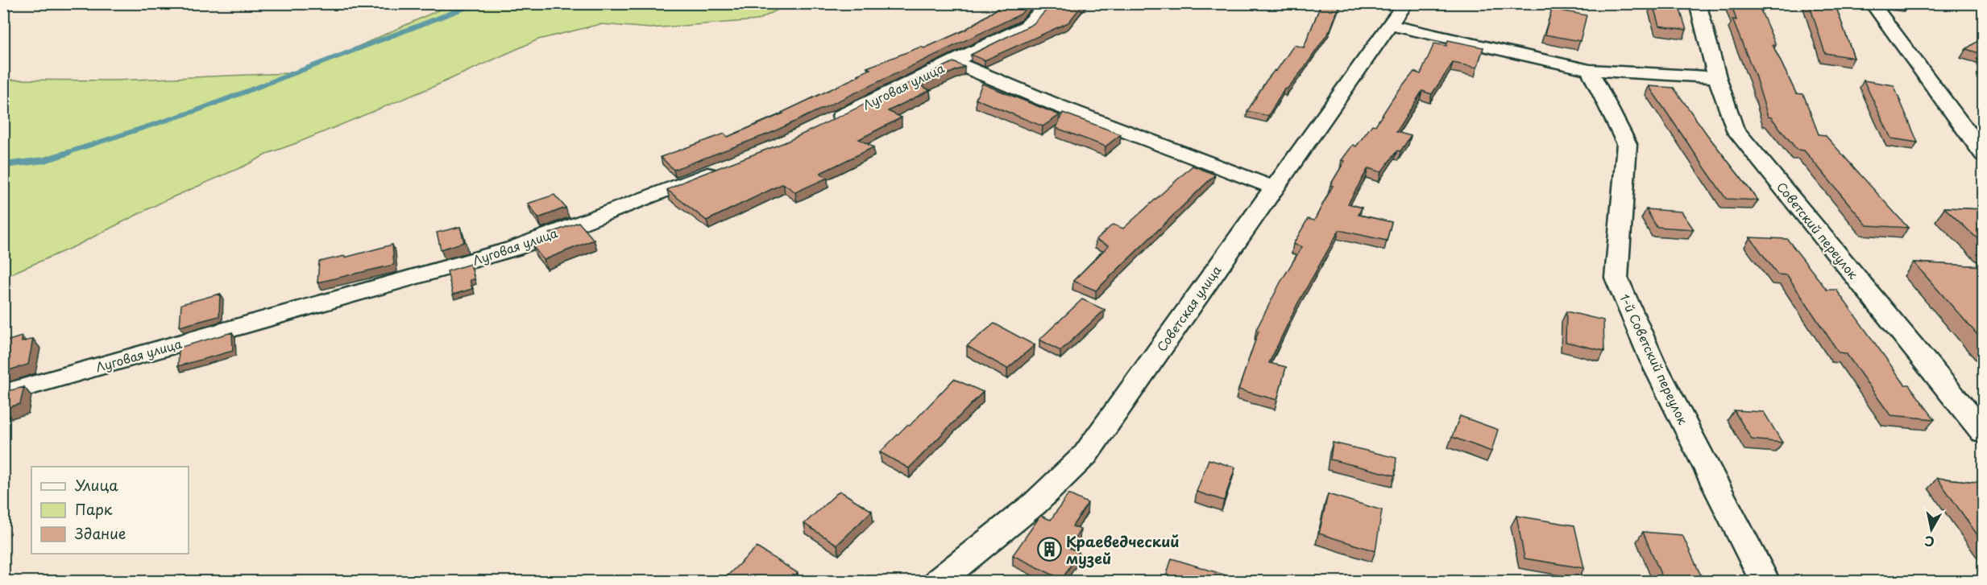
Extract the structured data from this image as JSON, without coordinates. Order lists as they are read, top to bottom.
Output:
{
  "streets": {
    "street": [
      "Луговая улица",
      "Советский переулок",
      "Советская улица",
      "1-й Советский переулок"
    ]
  },
  "places": {
    "building": ["Краеведческий музей"]
  },
  "legend": ["Улица", "Парк", "Здание"],
  "north": "bottom"
}
